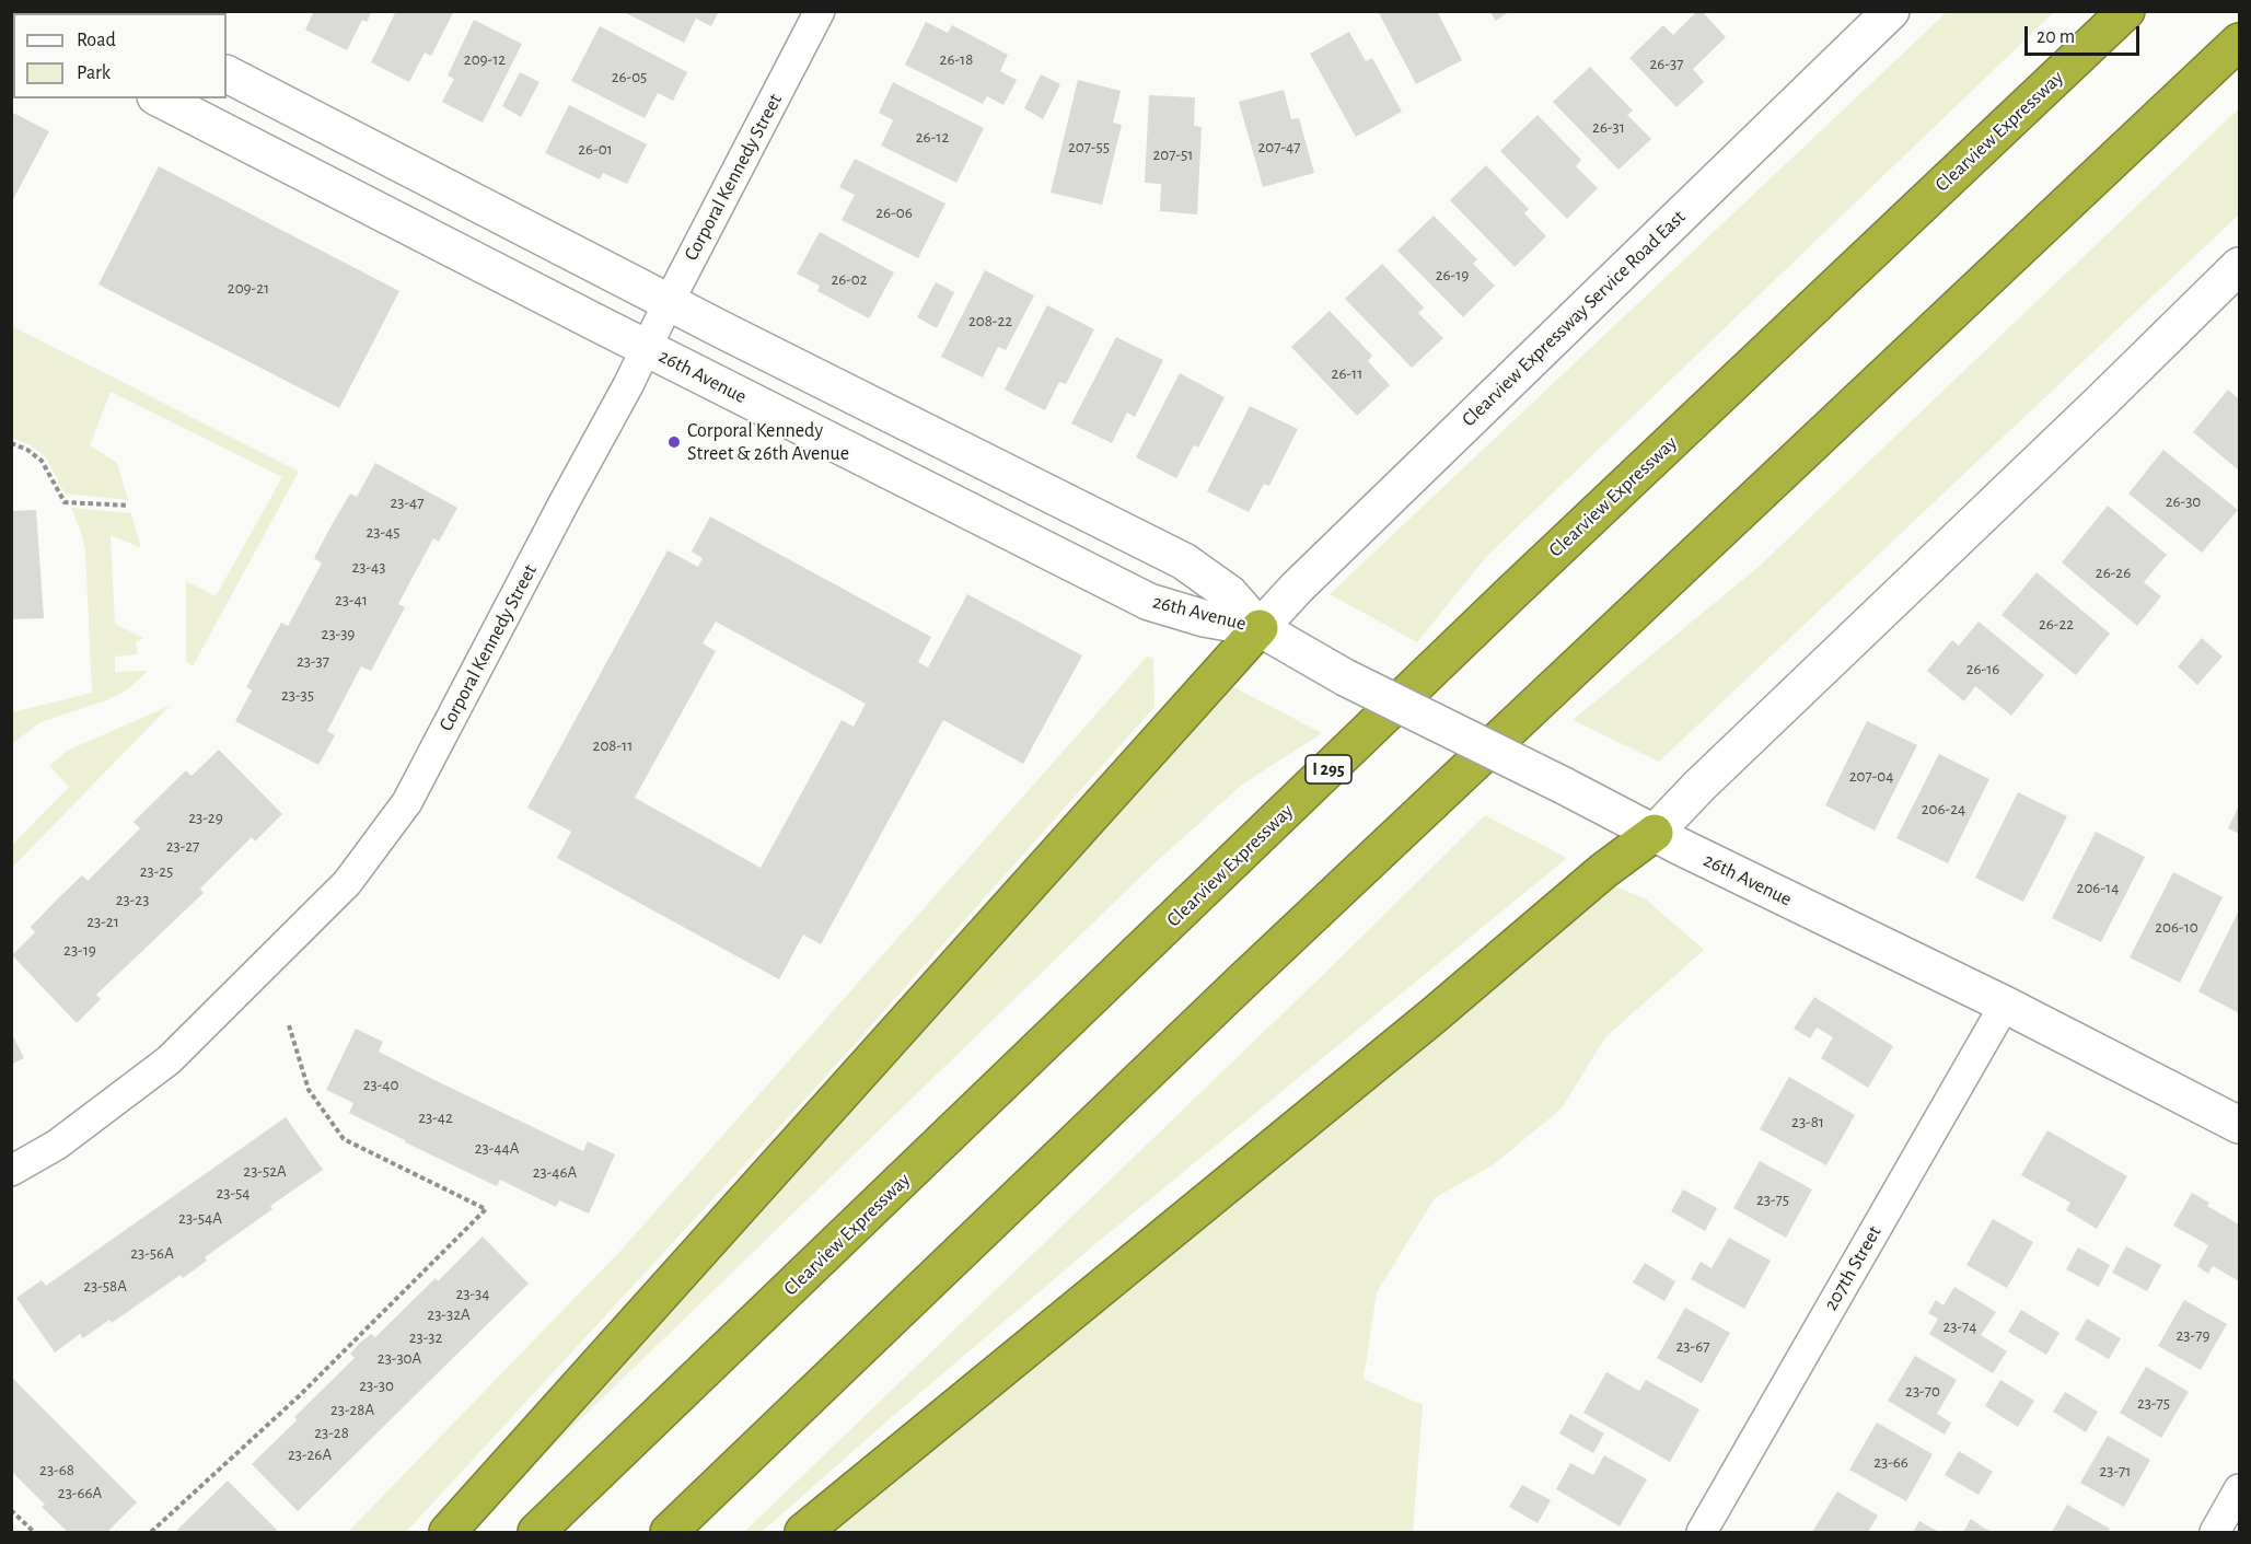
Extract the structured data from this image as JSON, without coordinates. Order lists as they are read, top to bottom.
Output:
{
  "streets": {
    "highway": ["Clearview Expressway", "I 295"],
    "street": [
      "Corporal Kennedy Street",
      "Clearview Expressway Service Road East",
      "26th Avenue",
      "207th Street"
    ]
  },
  "crossings": [
    ["Corporal Kennedy Street", "26th Avenue"],
    ["Clearview Expressway Service Road East", "26th Avenue"],
    ["26th Avenue", "207th Street"]
  ],
  "places": ["Corporal Kennedy Street & 26th Avenue"],
  "house_numbers": [
    "209-12",
    "26-18",
    "26-37",
    "26-05",
    "26-31",
    "26-12",
    "207-55",
    "207-47",
    "26-01",
    "207-51",
    "26-06",
    "26-19",
    "26-02",
    "209-21",
    "208-22",
    "26-11",
    "26-30",
    "23-47",
    "23-45",
    "23-43",
    "26-26",
    "23-41",
    "26-22",
    "23-39",
    "23-37",
    "26-16",
    "23-35",
    "208-11",
    "207-04",
    "206-24",
    "23-29",
    "23-27",
    "23-25",
    "206-14",
    "23-23",
    "23-21",
    "206-10",
    "23-19",
    "23-40",
    "23-42",
    "23-81",
    "23-44A",
    "23-52A",
    "23-46A",
    "23-54",
    "23-75",
    "23-54A",
    "23-56A",
    "23-58A",
    "23-34",
    "23-32A",
    "23-74",
    "23-79",
    "23-32",
    "23-67",
    "23-30A",
    "23-30",
    "23-70",
    "23-75",
    "23-28A",
    "23-28",
    "23-26A",
    "23-66",
    "23-68",
    "23-71",
    "23-66A"
  ],
  "legend": ["Road", "Park"],
  "scale_bar": "20 m"
}
